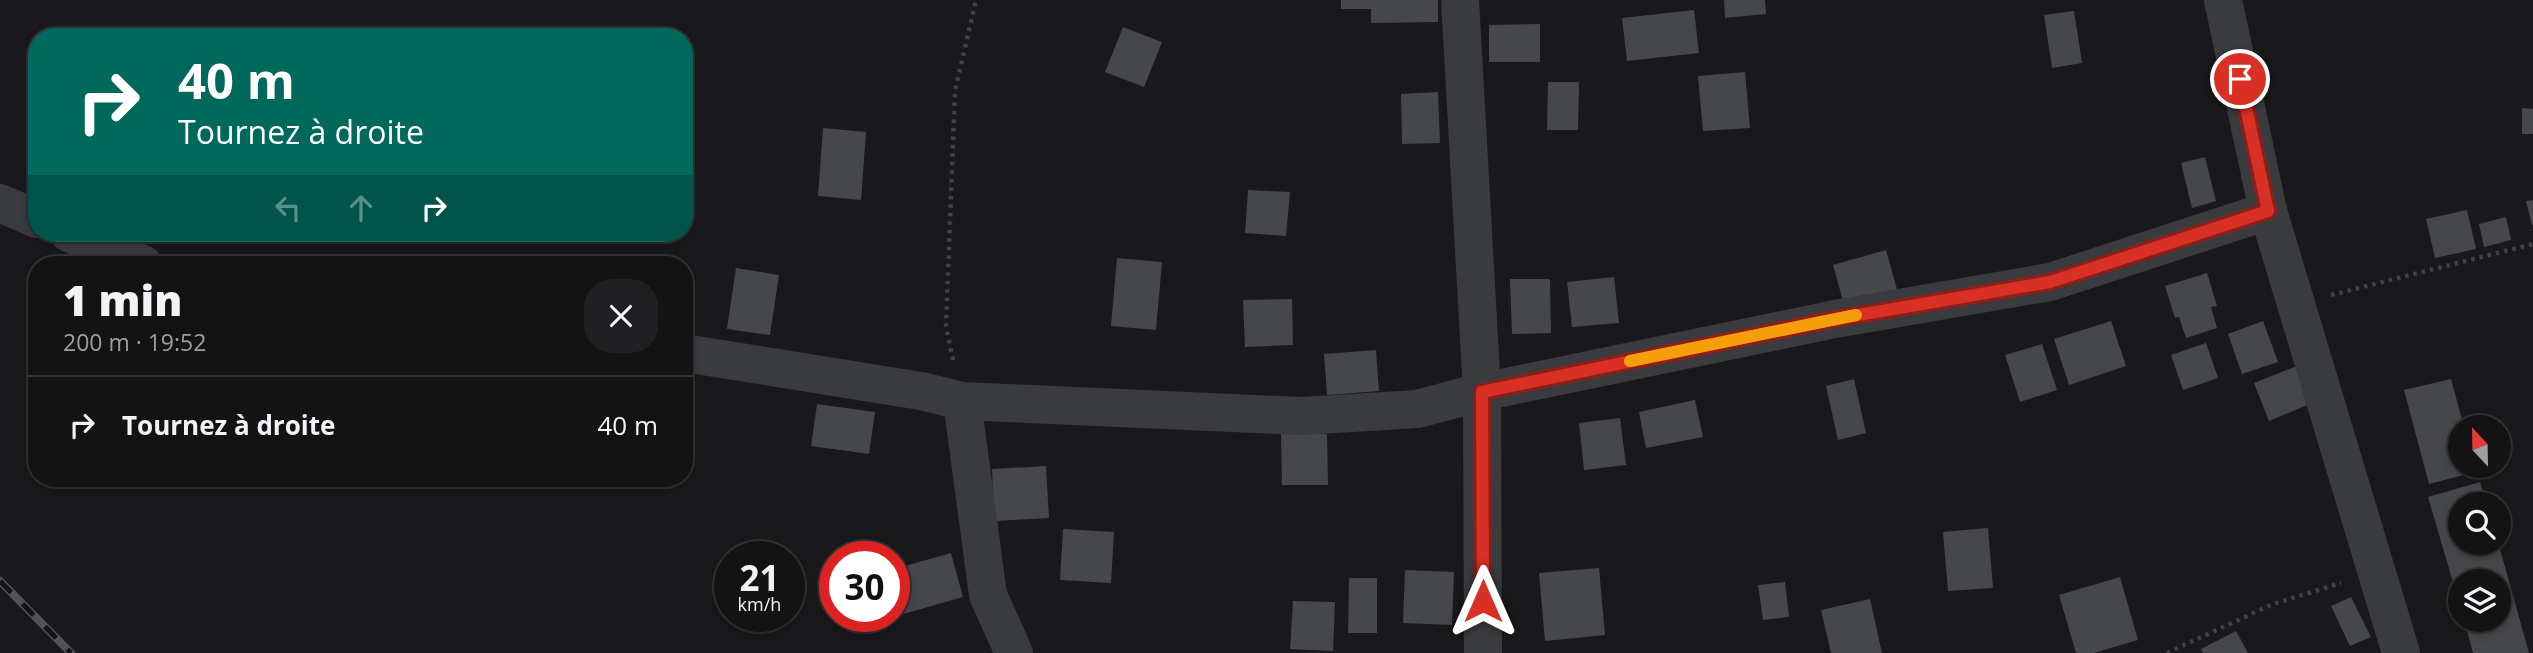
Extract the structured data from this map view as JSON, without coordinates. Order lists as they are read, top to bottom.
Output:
{
  "north": "top",
  "page": {
    "turn": ["40 m", "Tournez à droite"],
    "heading": ["1 min", "200 m · 19:52"],
    "list": [
      {
        "name": "Tournez à droite",
        "value": "40 m"
      }
    ],
    "speed": "21 km/h",
    "limit": "30"
  }
}
